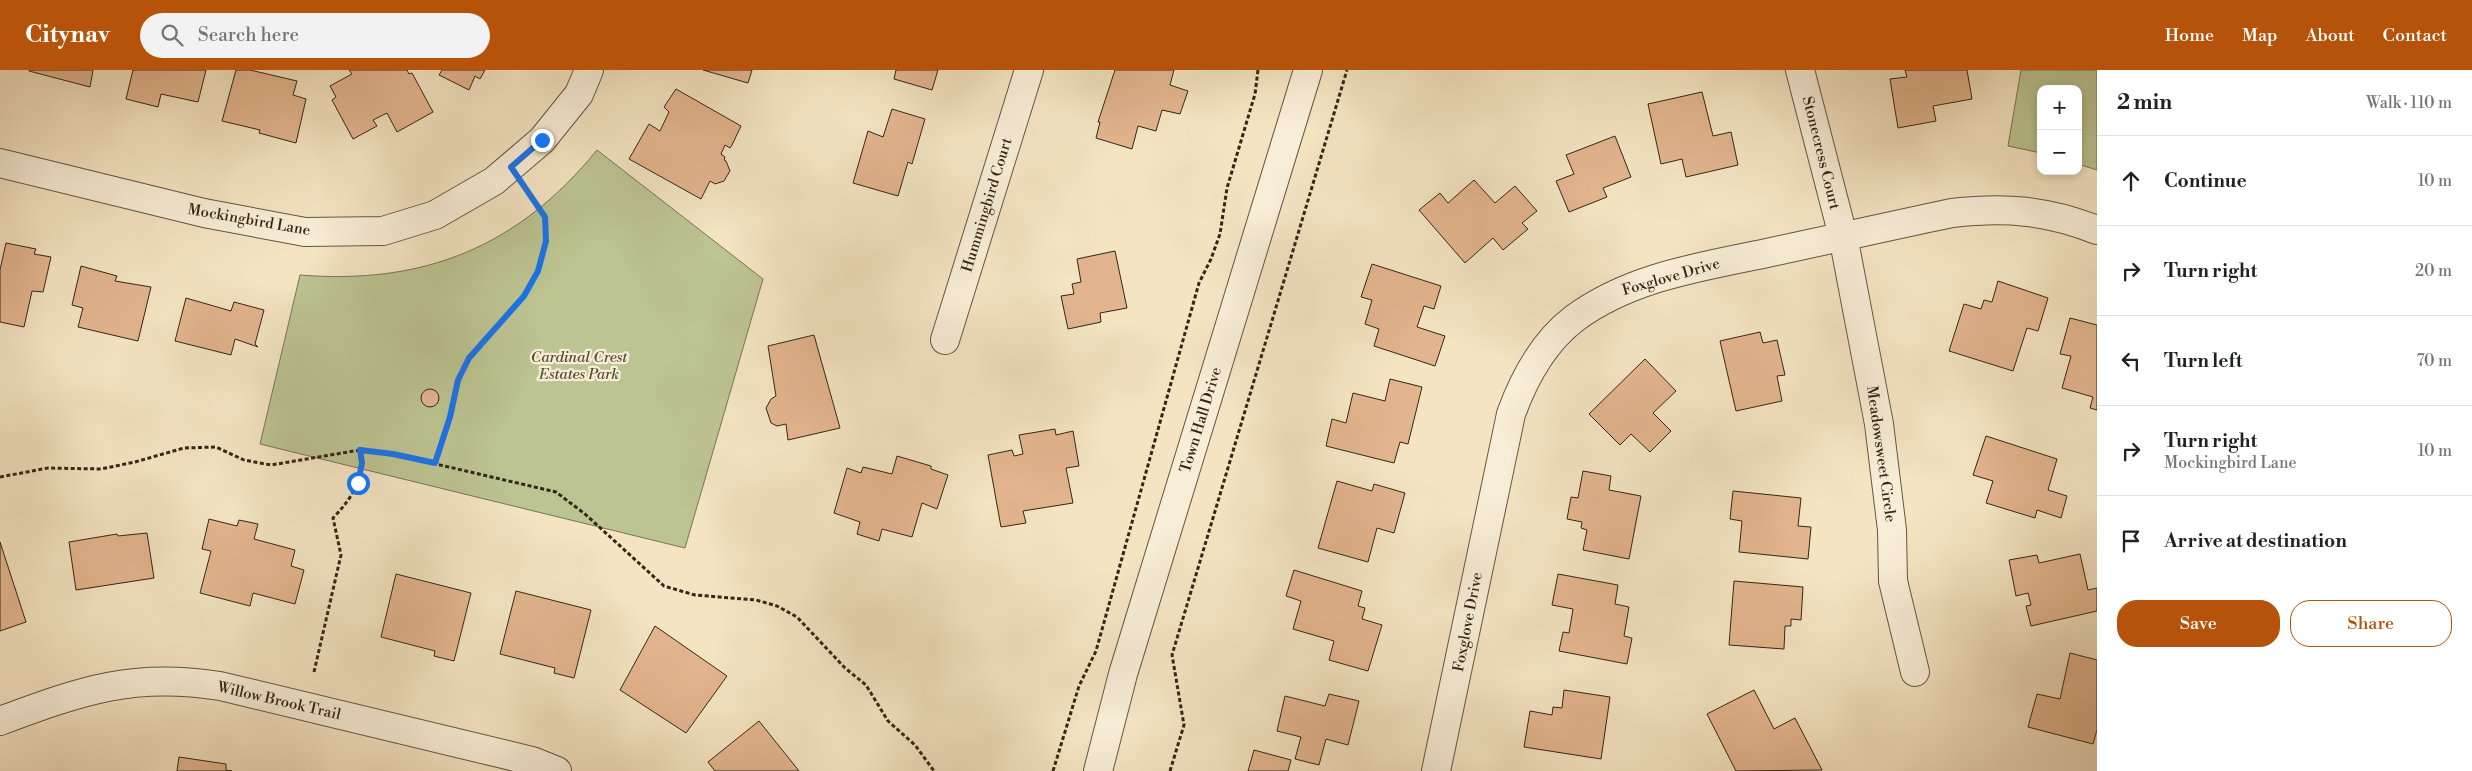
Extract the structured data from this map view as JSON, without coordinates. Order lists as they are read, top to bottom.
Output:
{
  "streets": {
    "street": [
      "Stonecress Court",
      "Hummingbird Court",
      "Mockingbird Lane",
      "Foxglove Drive",
      "Town Hall Drive",
      "Meadowsweet Circle",
      "Willow Brook Trail"
    ]
  },
  "crossings": [
    ["Stonecress Court", "Foxglove Drive"],
    ["Stonecress Court", "Meadowsweet Circle"],
    ["Foxglove Drive", "Meadowsweet Circle"]
  ],
  "parks": ["Cardinal Crest Estates Park"],
  "page": {
    "header": "Citynav",
    "search": "Search here",
    "nav": [
      "Home",
      "Map",
      "About",
      "Contact"
    ],
    "heading": ["2 min", "Walk · 110 m"],
    "map_buttons": ["+", "−"],
    "list": [
      ["Continue", "10 m"],
      ["Turn right", "20 m"],
      ["Turn left", "70 m"],
      ["Turn right", "Mockingbird Lane", "10 m"],
      "Arrive at destination"
    ],
    "buttons": ["Save", "Share"]
  }
}
